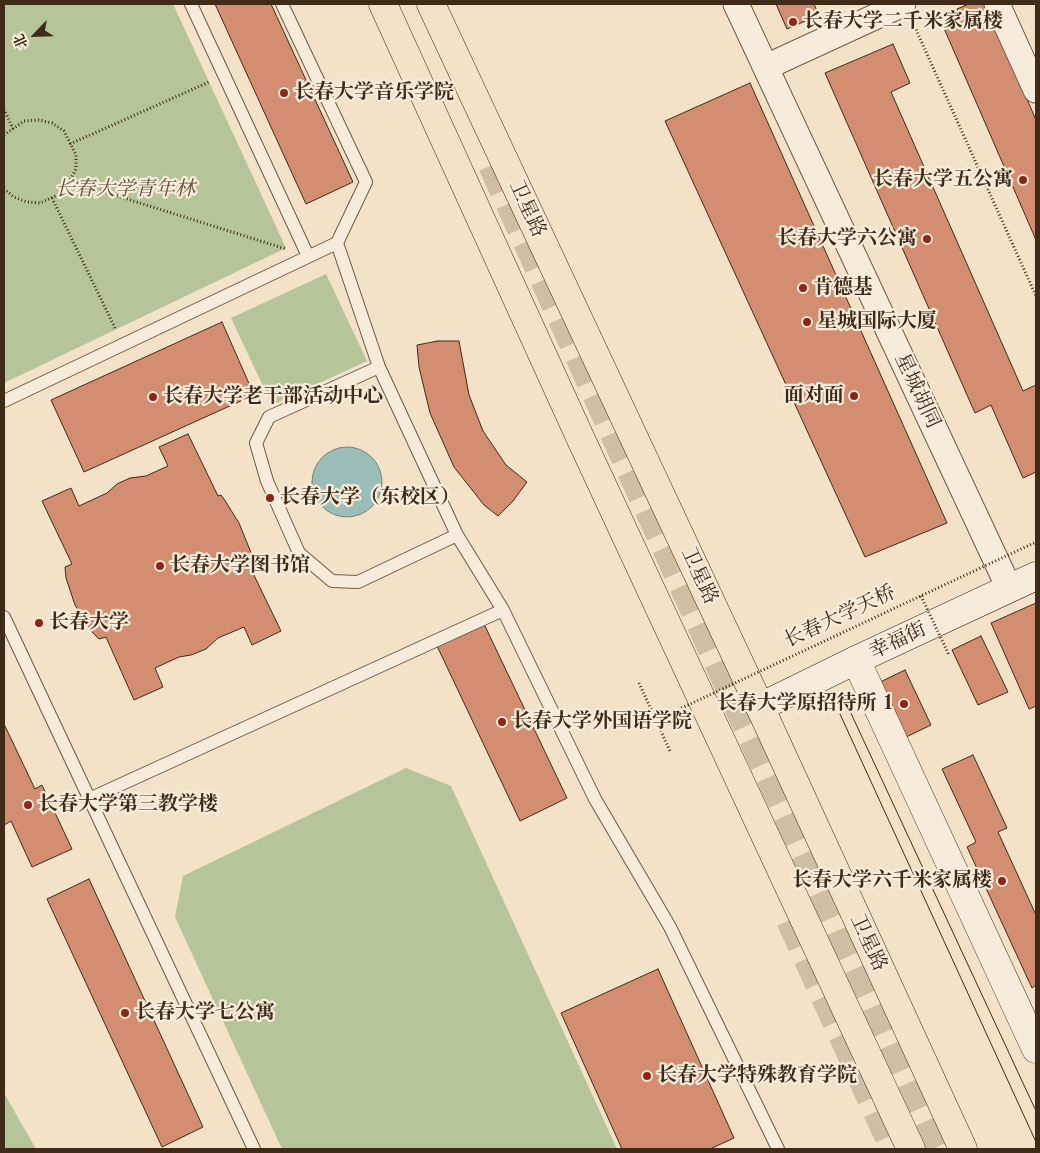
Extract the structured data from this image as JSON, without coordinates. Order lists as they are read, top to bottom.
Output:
{
  "streets": {
    "main road": ["卫星路", "幸福街"],
    "street": ["星城胡同"],
    "path": ["长春大学天桥"]
  },
  "crossings": [
    ["卫星路", "幸福街"],
    ["星城胡同", "幸福街"]
  ],
  "parks": ["长春大学青年林"],
  "places": [
    "长春大学二千米家属楼",
    "长春大学音乐学院",
    "长春大学五公寓",
    "长春大学六公寓",
    "肯德基",
    "星城国际大厦",
    "面对面",
    "长春大学老干部活动中心",
    "长春大学（东校区）",
    "长春大学图书馆",
    "长春大学",
    "长春大学原招待所 1",
    "长春大学外国语学院",
    "长春大学第三教学楼",
    "长春大学六千米家属楼",
    "长春大学七公寓",
    "长春大学特殊教育学院"
  ],
  "north": "bottom left"
}
